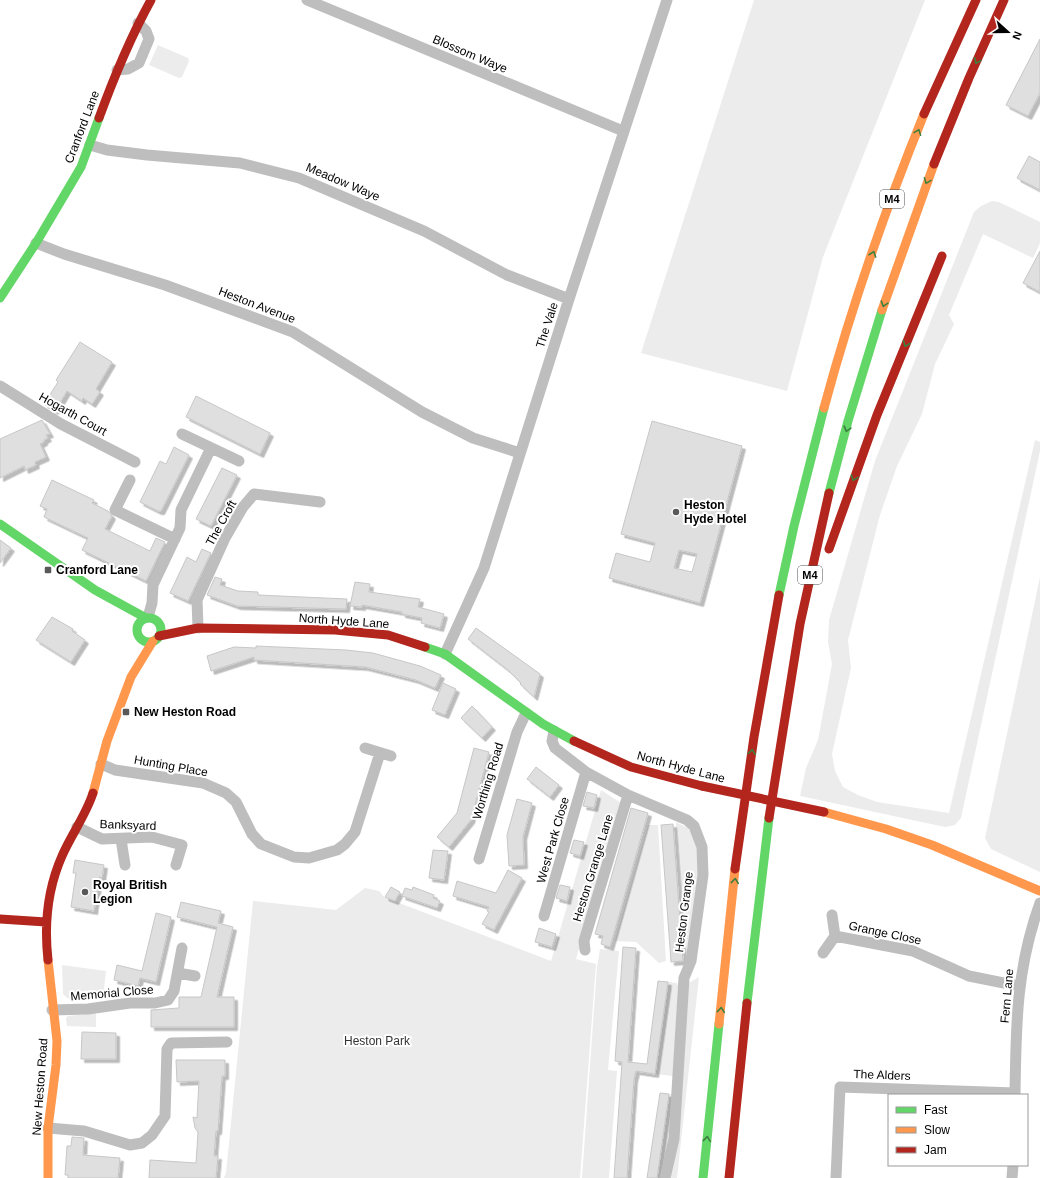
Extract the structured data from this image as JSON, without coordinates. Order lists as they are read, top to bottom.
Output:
{
  "streets": {
    "main road": [
      "Cranford Lane",
      "M4",
      "North Hyde Lane",
      "New Heston Road"
    ],
    "street": [
      "Blossom Waye",
      "Meadow Waye",
      "Heston Avenue",
      "The Vale",
      "Hogarth Court",
      "The Croft",
      "Hunting Place",
      "Worthing Road",
      "Banksyard",
      "West Park Close",
      "Heston Grange Lane",
      "Heston Grange",
      "Grange Close",
      "Memorial Close",
      "Fern Lane",
      "The Alders"
    ]
  },
  "crossings": [
    ["Blossom Waye", "The Vale"],
    ["Cranford Lane", "Meadow Waye"],
    ["Cranford Lane", "Heston Avenue"],
    ["Meadow Waye", "The Vale"],
    ["Heston Avenue", "The Vale"],
    ["The Vale", "North Hyde Lane"],
    ["The Croft", "North Hyde Lane"],
    ["North Hyde Lane", "Worthing Road"],
    ["North Hyde Lane", "Heston Grange"],
    ["North Hyde Lane", "New Heston Road"],
    ["Hunting Place", "New Heston Road"],
    ["Banksyard", "New Heston Road"],
    ["West Park Close", "Heston Grange"],
    ["Heston Grange Lane", "Heston Grange"],
    ["Grange Close", "Fern Lane"],
    ["Memorial Close", "New Heston Road"],
    ["Fern Lane", "The Alders"]
  ],
  "parks": ["Heston Park"],
  "places": {
    "other": ["Heston Hyde Hotel", "Royal British Legion"],
    "transit": ["Cranford Lane", "New Heston Road"]
  },
  "legend": ["Fast", "Slow", "Jam"],
  "north": "right"
}
